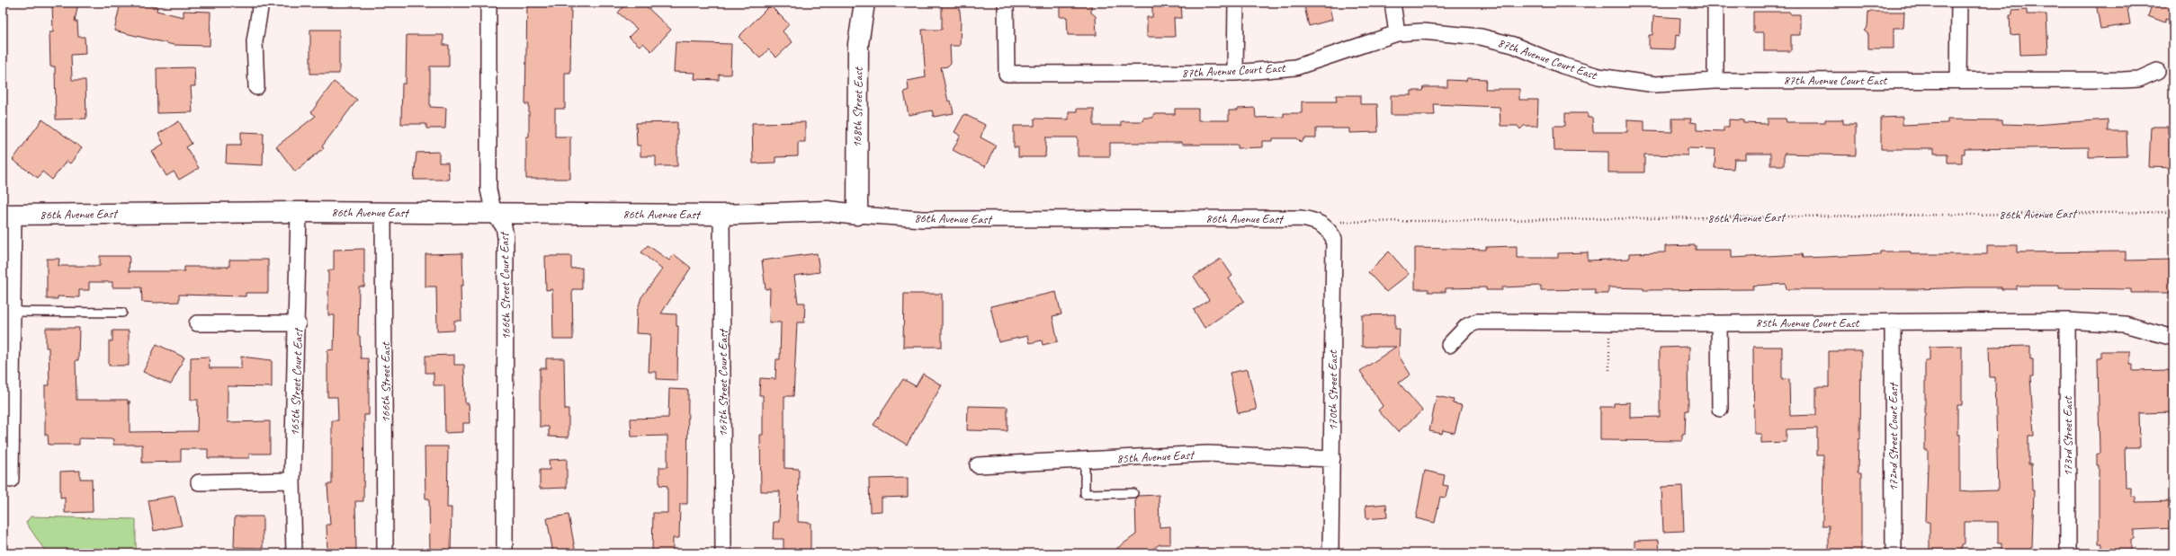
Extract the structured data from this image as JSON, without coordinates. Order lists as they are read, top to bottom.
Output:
{
  "streets": {
    "street": [
      "87th Avenue Court East",
      "168th Street East",
      "86th Avenue East",
      "166th Street Court East",
      "85th Avenue Court East",
      "165th Street Court East",
      "166th Street East",
      "167th Street Court East",
      "170th Street East",
      "173rd Street East",
      "172nd Street Court East",
      "85th Avenue East"
    ]
  },
  "crossings": [
    ["168th Street East", "86th Avenue East"],
    ["86th Avenue East", "166th Street Court East"],
    ["86th Avenue East", "165th Street Court East"],
    ["86th Avenue East", "166th Street East"],
    ["86th Avenue East", "167th Street Court East"],
    ["86th Avenue East", "170th Street East"],
    ["85th Avenue Court East", "173rd Street East"],
    ["85th Avenue Court East", "172nd Street Court East"],
    ["170th Street East", "85th Avenue East"]
  ]
}
